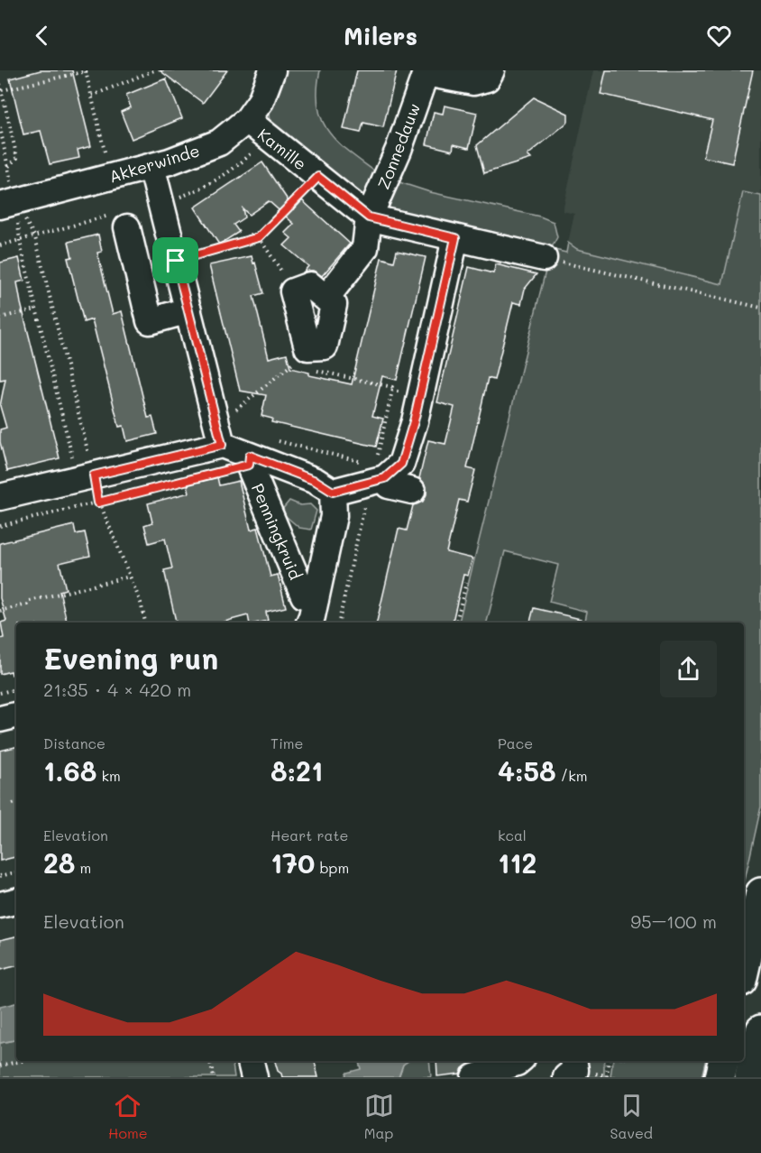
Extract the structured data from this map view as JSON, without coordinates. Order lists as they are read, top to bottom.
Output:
{
  "streets": {
    "street": [
      "Zonnedauw",
      "Kamille",
      "Akkerwinde",
      "Penningkruid"
    ]
  },
  "crossings": [
    ["Zonnedauw", "Kamille"],
    ["Kamille", "Akkerwinde"]
  ],
  "page": {
    "header": "Milers",
    "heading": ["Evening run", "21:35 · 4 × 420 m"],
    "stats": [
      ["Distance", "1.68 km"],
      ["Time", "8:21"],
      ["Pace", "4:58 /km"],
      ["Elevation", "28 m"],
      ["Heart rate", "170 bpm"],
      ["kcal", "112"]
    ],
    "chart": ["Elevation", "95–100 m"],
    "tabs": ["Home", "Map", "Saved"]
  }
}
